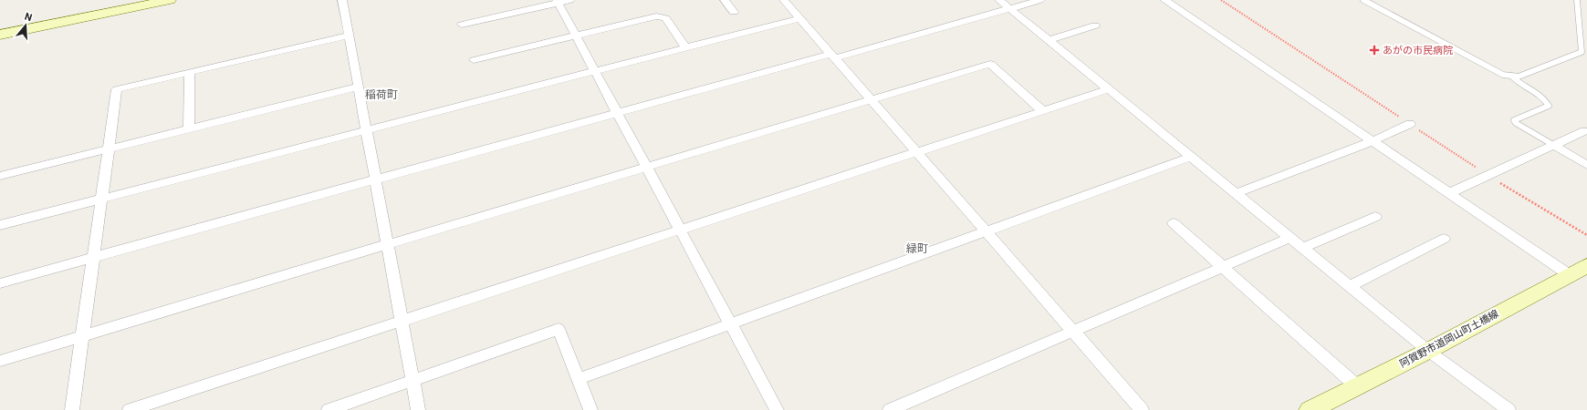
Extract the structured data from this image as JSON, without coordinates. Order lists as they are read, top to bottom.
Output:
{
  "streets": {
    "street": ["阿賀野市道岡山町土橋線"]
  },
  "districts": ["稲荷町", "緑町"],
  "places": {
    "health": ["あがの市民病院"]
  },
  "north": "top"
}
